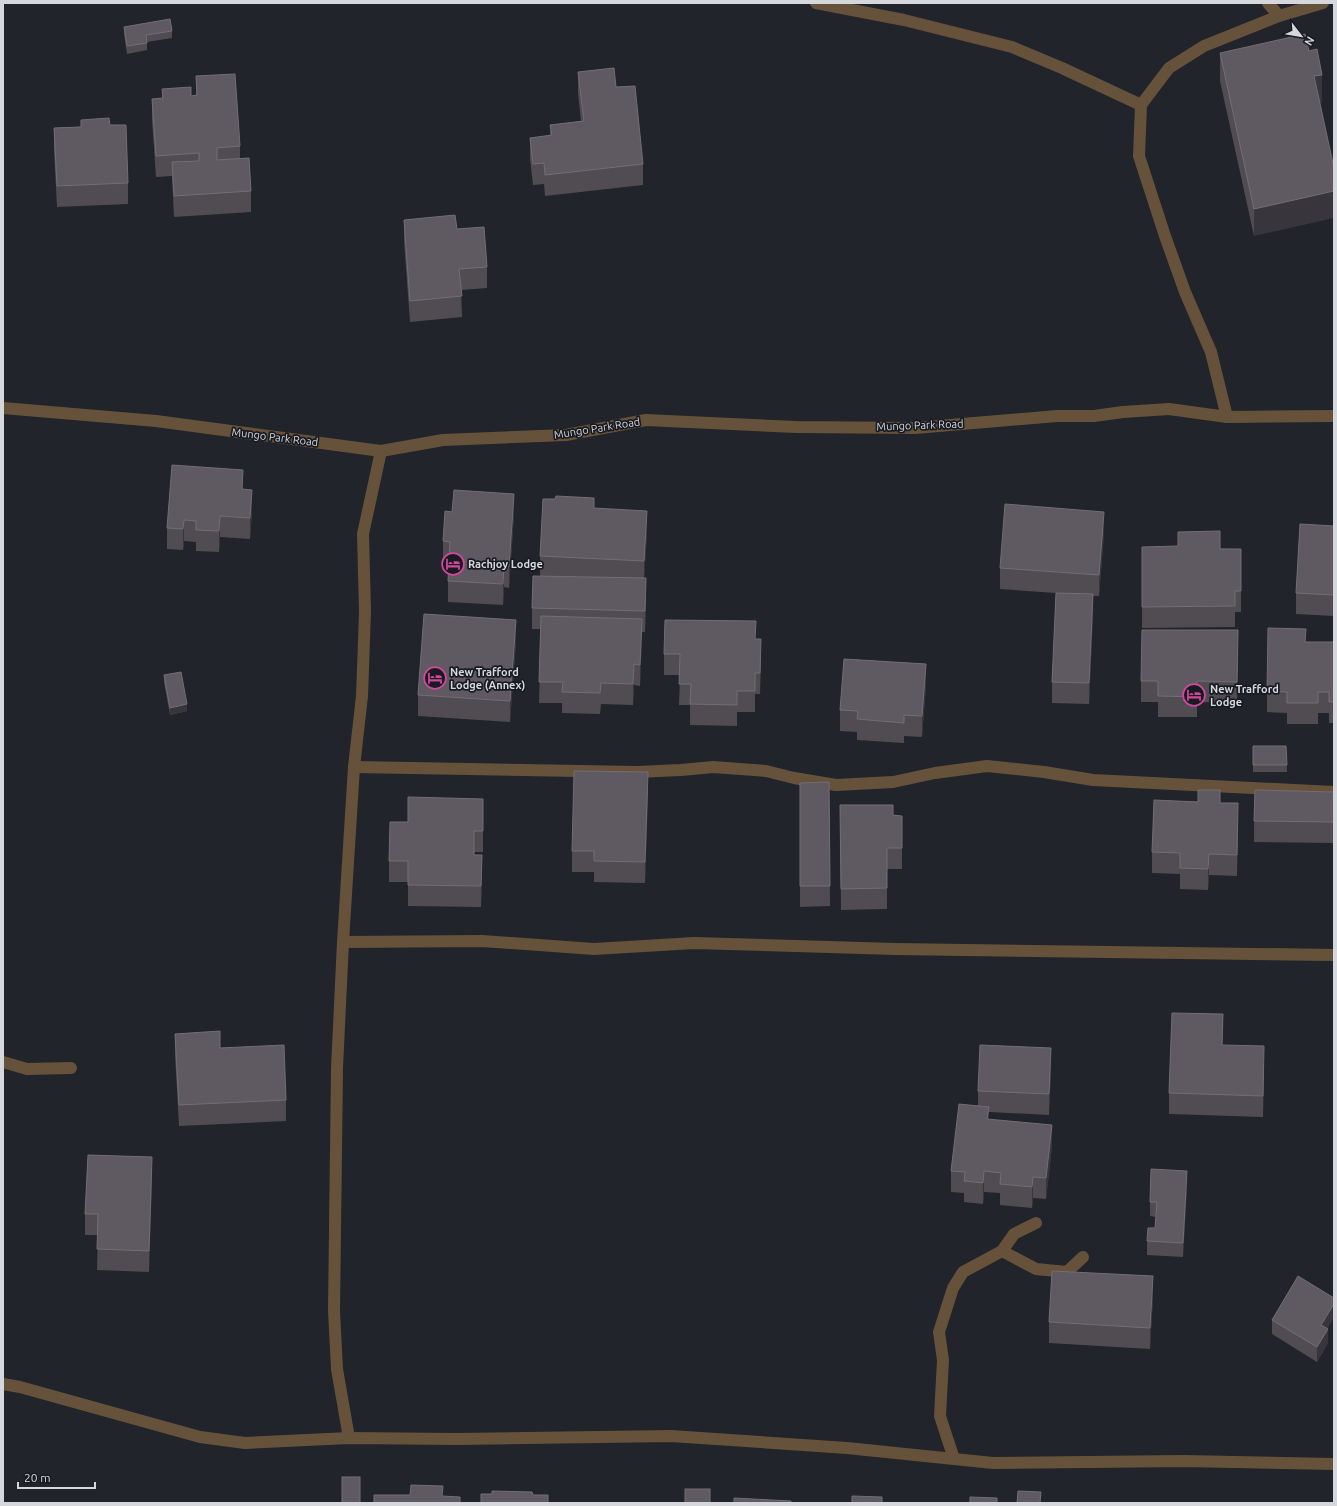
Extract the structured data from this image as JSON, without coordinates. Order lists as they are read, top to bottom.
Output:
{
  "streets": {
    "street": ["Mungo Park Road"]
  },
  "places": {
    "hotel": ["Rachjoy Lodge", "New Trafford Lodge (Annex)", "New Trafford Lodge"]
  },
  "scale_bar": "20 m",
  "north": "bottom right"
}
